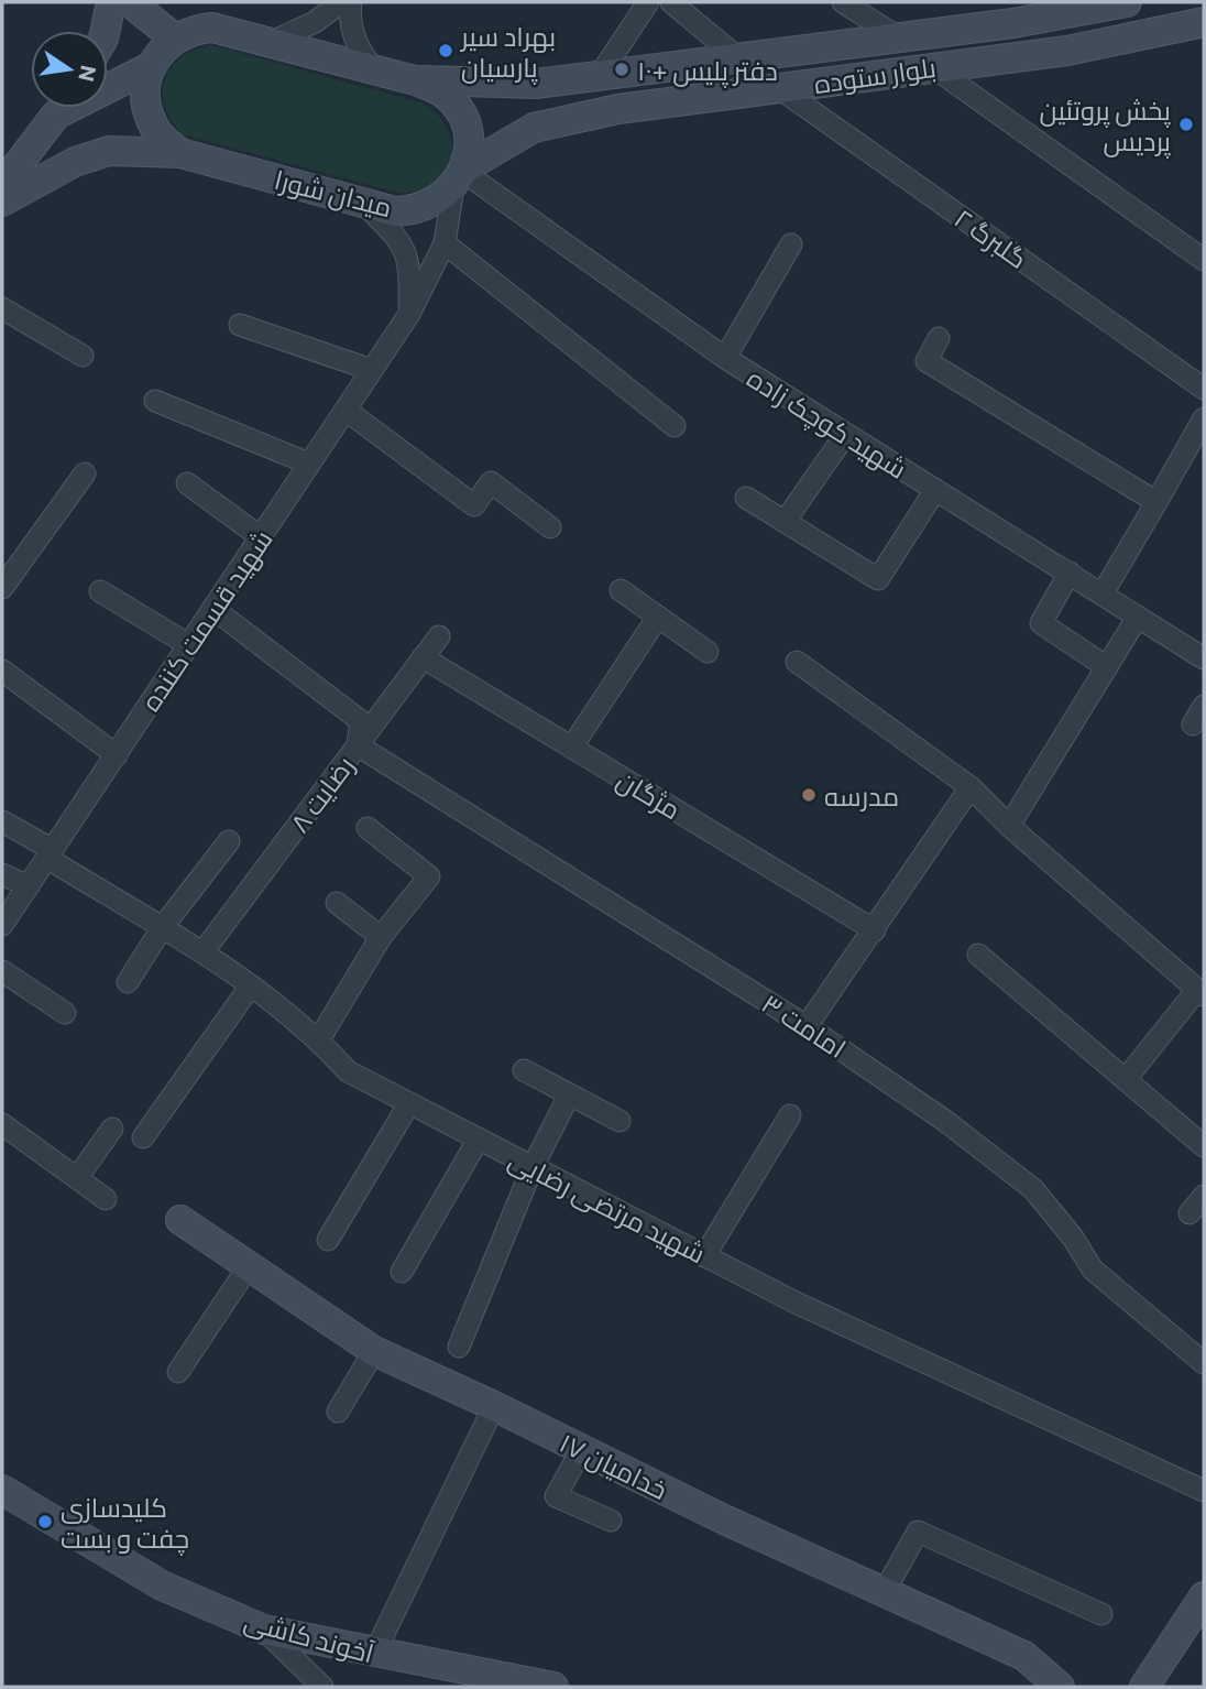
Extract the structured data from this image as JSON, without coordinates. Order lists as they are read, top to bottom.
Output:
{
  "streets": {
    "main road": [
      "بلوار ستوده",
      "میدان شورا",
      "خدامیان ۱۷",
      "آخوند کاشی"
    ],
    "street": [
      "گلبرگ ۲",
      "شهید کوچک زاده",
      "شهید قسمت کننده",
      "رضایت ۸",
      "مژگان",
      "امامت ۳",
      "شهید مرتضی رضایی"
    ]
  },
  "crossings": [
    ["بلوار ستوده", "میدان شورا"],
    ["بلوار ستوده", "گلبرگ ۲"],
    ["بلوار ستوده", "شهید کوچک زاده"],
    ["بلوار ستوده", "شهید قسمت کننده"],
    ["میدان شورا", "شهید کوچک زاده"],
    ["میدان شورا", "شهید قسمت کننده"],
    ["شهید کوچک زاده", "شهید قسمت کننده"],
    ["شهید قسمت کننده", "شهید مرتضی رضایی"],
    ["رضایت ۸", "مژگان"],
    ["رضایت ۸", "امامت ۳"],
    ["رضایت ۸", "شهید مرتضی رضایی"]
  ],
  "places": [
    "بهراد سیر پارسیان",
    "دفتر پلیس +۱۰",
    "پخش پروتئین پردیس",
    "مدرسه",
    "کلیدسازی چفت و بست"
  ],
  "north": "right"
}
